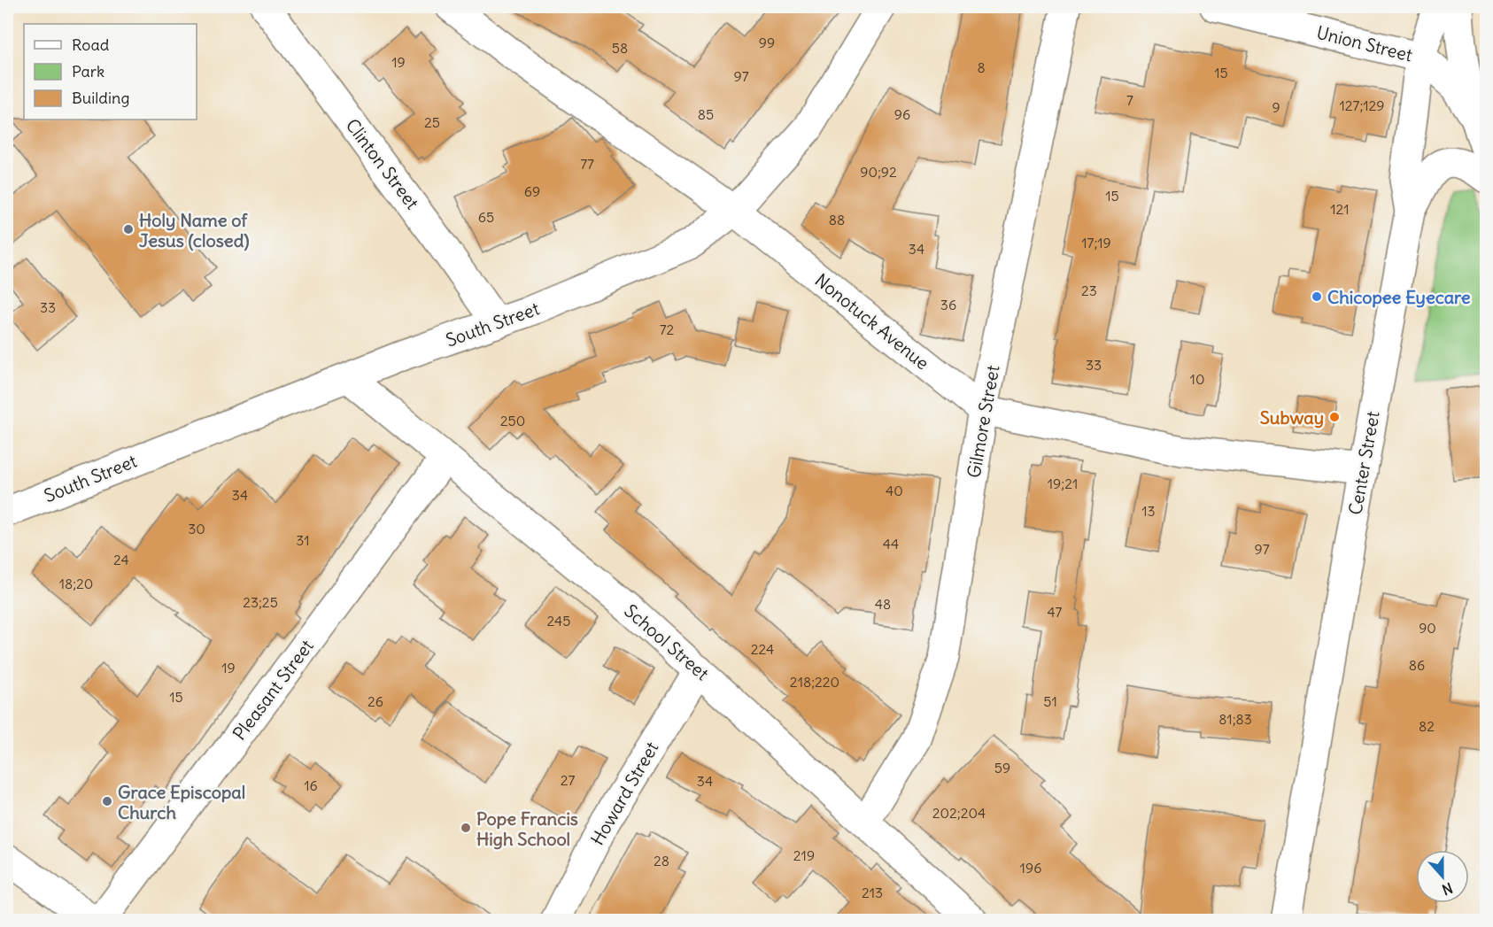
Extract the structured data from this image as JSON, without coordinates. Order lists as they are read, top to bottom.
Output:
{
  "streets": {
    "street": [
      "Union Street",
      "Clinton Street",
      "Nonotuck Avenue",
      "South Street",
      "Gilmore Street",
      "Center Street",
      "School Street",
      "Pleasant Street",
      "Howard Street"
    ]
  },
  "crossings": [
    ["Union Street", "Center Street"],
    ["Clinton Street", "South Street"],
    ["Nonotuck Avenue", "South Street"],
    ["Nonotuck Avenue", "Gilmore Street"],
    ["Nonotuck Avenue", "Center Street"],
    ["South Street", "School Street"],
    ["Gilmore Street", "School Street"],
    ["School Street", "Pleasant Street"],
    ["School Street", "Howard Street"]
  ],
  "places": [
    "Holy Name of Jesus (closed)",
    "Chicopee Eyecare",
    "Subway",
    "Grace Episcopal Church",
    "Pope Francis High School"
  ],
  "house_numbers": [
    "99",
    "58",
    "19",
    "8",
    "15",
    "97",
    "7",
    "127;129",
    "9",
    "85",
    "96",
    "25",
    "77",
    "90;92",
    "69",
    "15",
    "121",
    "65",
    "88",
    "17;19",
    "34",
    "23",
    "36",
    "33",
    "72",
    "33",
    "10",
    "250",
    "19;21",
    "40",
    "34",
    "13",
    "30",
    "31",
    "44",
    "97",
    "24",
    "18;20",
    "23;25",
    "48",
    "47",
    "245",
    "90",
    "224",
    "86",
    "19",
    "218;220",
    "15",
    "26",
    "51",
    "81;83",
    "82",
    "59",
    "27",
    "34",
    "16",
    "202;204",
    "219",
    "28",
    "196",
    "213"
  ],
  "legend": ["Road", "Park", "Building"],
  "north": "bottom"
}
